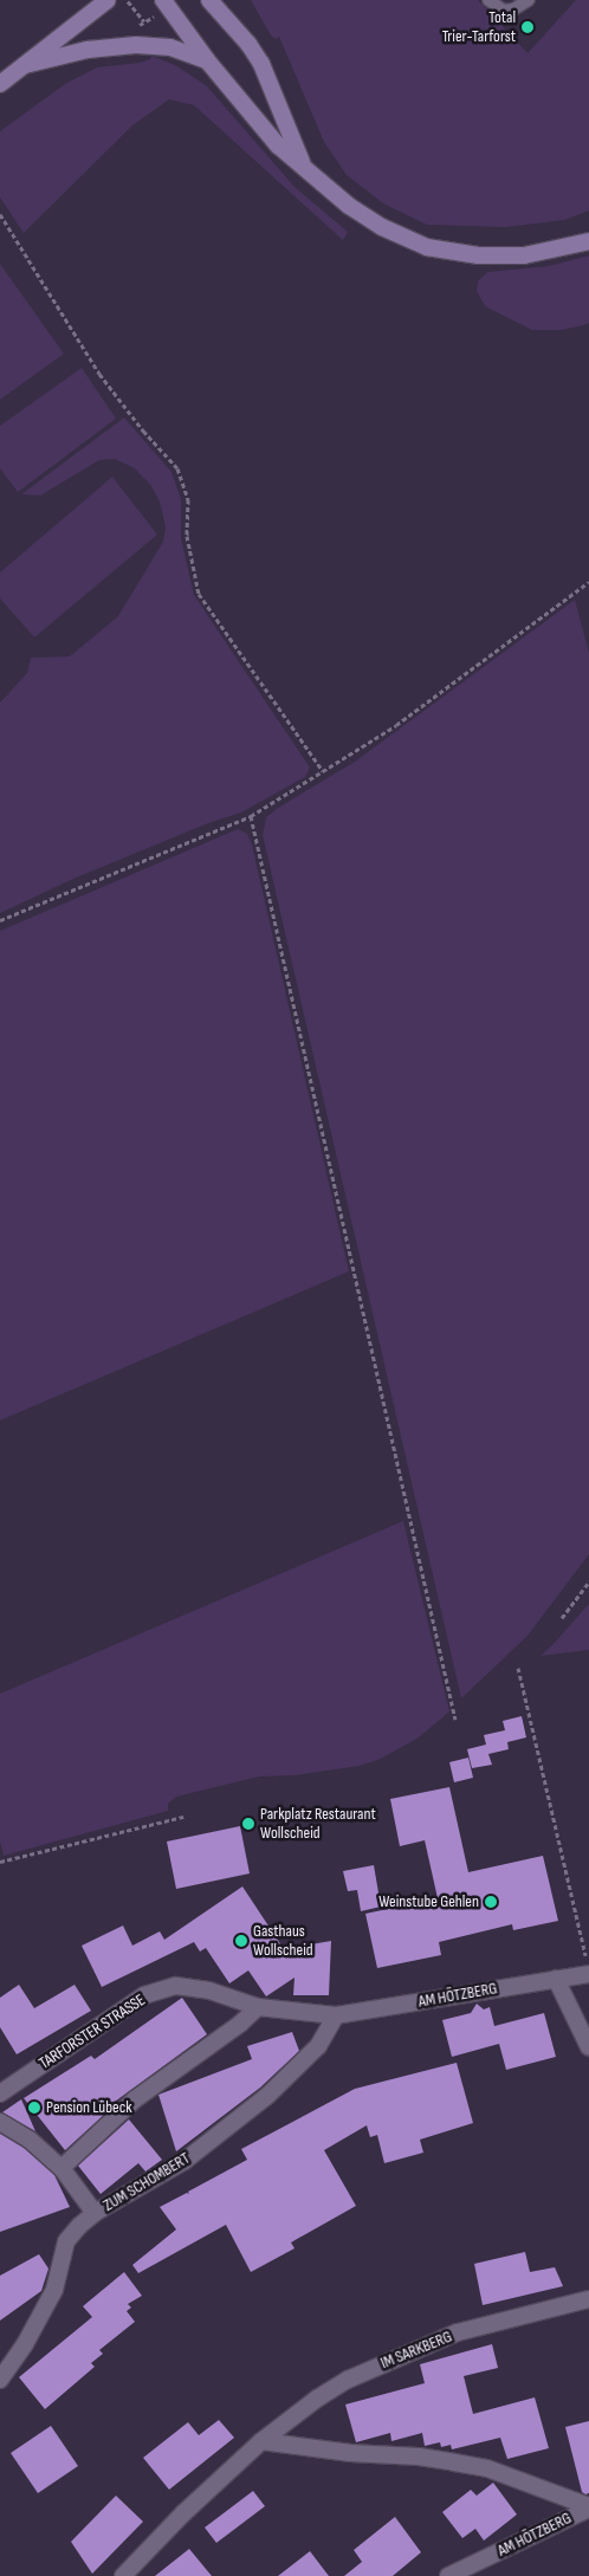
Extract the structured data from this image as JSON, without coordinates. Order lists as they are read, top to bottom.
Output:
{
  "streets": {
    "street": [
      "AM HÖTZBERG",
      "TARFORSTER STRASSE",
      "ZUM SCHOMBERT",
      "IM SARKBERG"
    ]
  },
  "crossings": [
    ["AM HÖTZBERG", "TARFORSTER STRASSE"],
    ["TARFORSTER STRASSE", "ZUM SCHOMBERT"]
  ],
  "places": [
    "Total Trier-Tarforst",
    "Parkplatz Restaurant Wollscheid",
    "Weinstube Gehlen",
    "Gasthaus Wollscheid",
    "Pension Lübeck"
  ]
}
